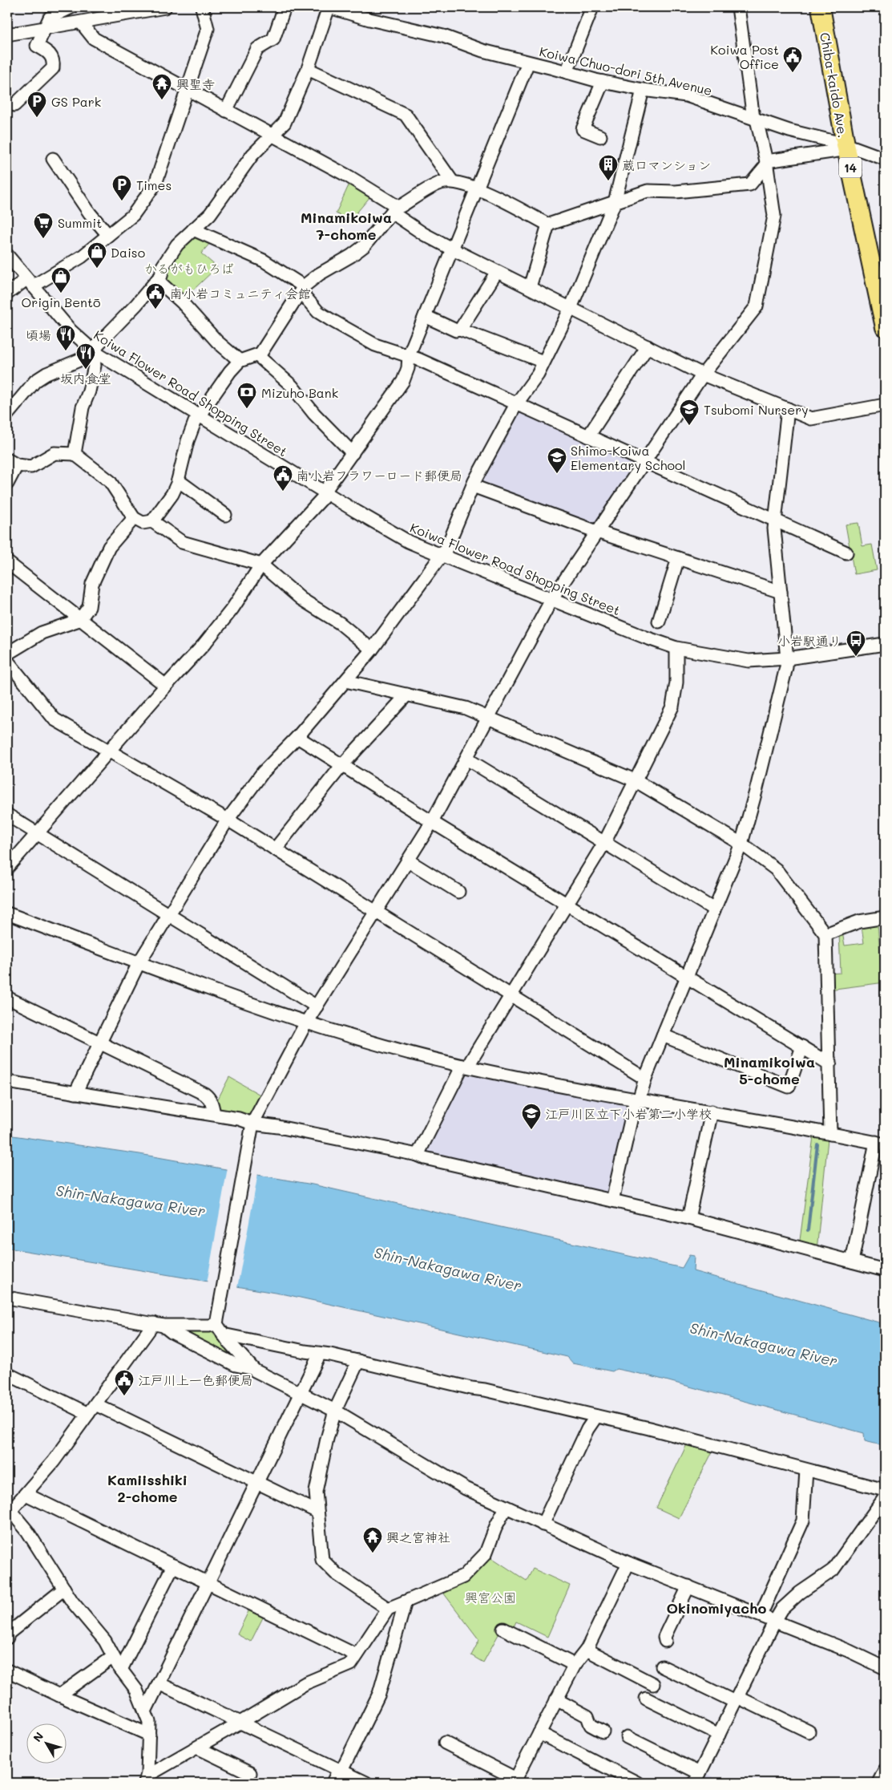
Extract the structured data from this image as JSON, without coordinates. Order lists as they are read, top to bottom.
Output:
{
  "streets": {
    "highway": ["Chiba-kaido Ave.", "14"],
    "street": ["Koiwa Chuo-dori 5th Avenue", "Koiwa Flower Road Shopping Street"]
  },
  "crossings": [
    ["Koiwa Chuo-dori 5th Avenue", "Chiba-kaido Ave."]
  ],
  "districts": [
    "Minamikoiwa 7-chome",
    "Minamikoiwa 5-chome",
    "Kamiisshiki 2-chome",
    "Okinomiyacho"
  ],
  "water": ["Shin-Nakagawa River"],
  "parks": ["かるがもひろば", "興宮公園"],
  "places": {
    "public building": [
      "Koiwa Post Office",
      "南小岩コミュニティ会館",
      "南小岩フラワーロード郵便局",
      "江戸川上一色郵便局"
    ],
    "temple": ["興聖寺", "興之宮神社"],
    "parking": ["GS Park", "Times"],
    "building": ["蔵口マンション"],
    "supermarket": ["Summit"],
    "shop": ["Daiso", "Origin Bentō"],
    "restaurant": ["頃場", "坂内食堂"],
    "bank": ["Mizuho Bank"],
    "school or university": ["Tsubomi Nursery", "Shimo-Koiwa Elementary School", "江戸川区立下小岩第二小学校"],
    "bus stop": ["小岩駅通り"]
  },
  "north": "top left"
}
